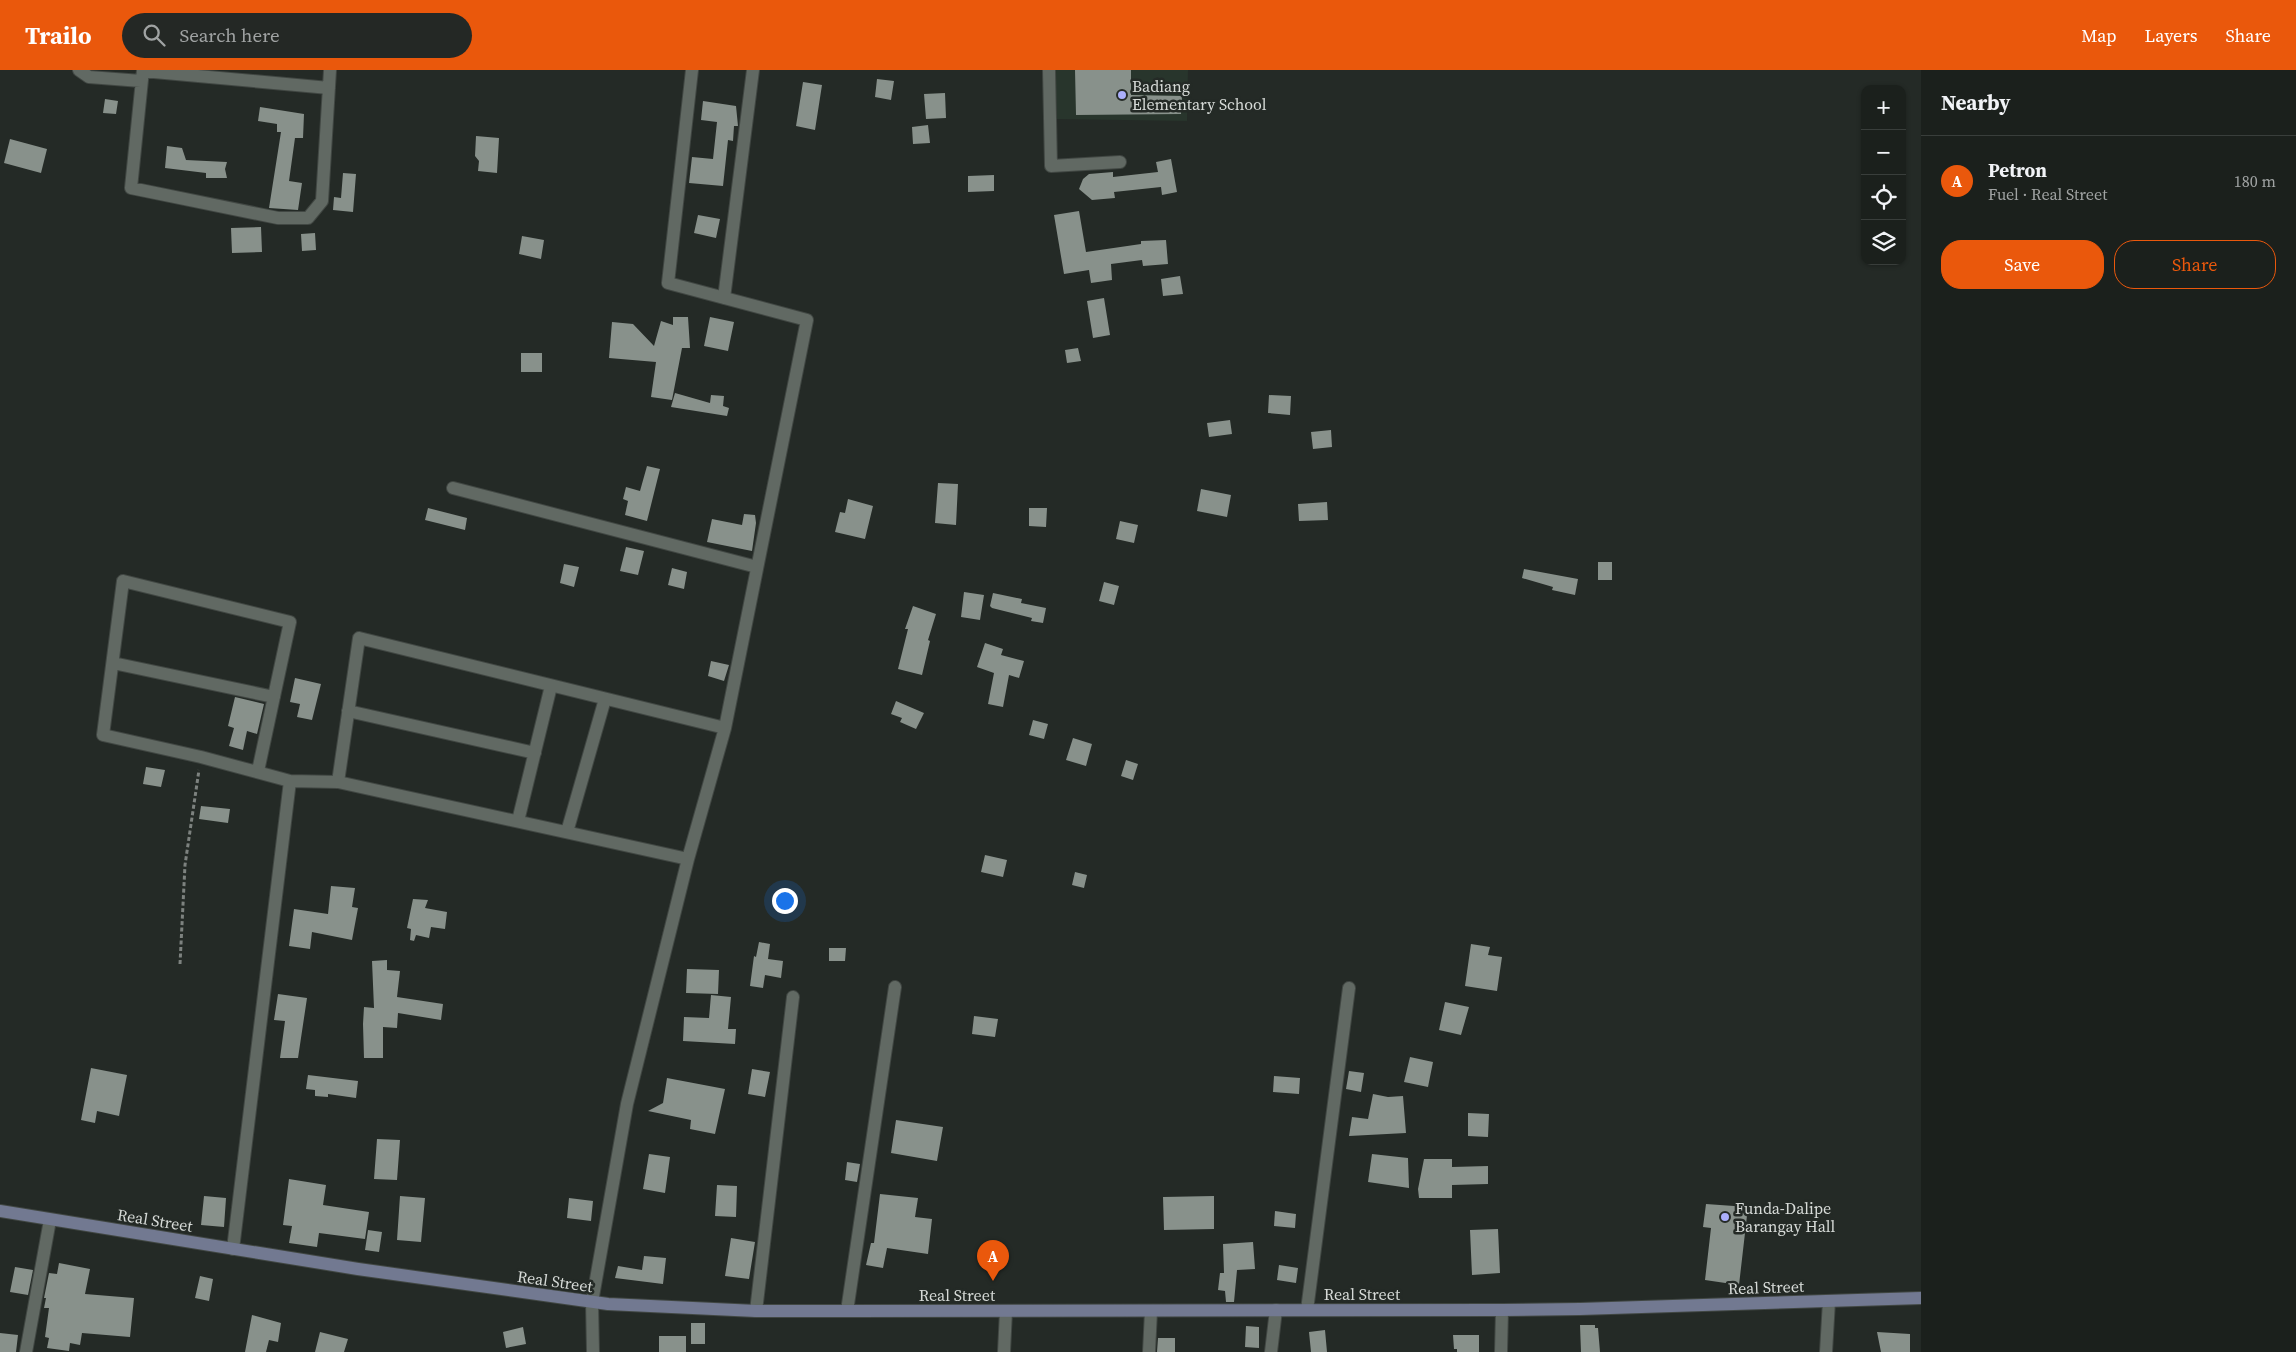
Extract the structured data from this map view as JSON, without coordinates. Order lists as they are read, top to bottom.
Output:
{
  "streets": {
    "main road": ["Real Street"]
  },
  "places": ["Badiang Elementary School", "Funda-Dalipe Barangay Hall"],
  "page": {
    "header": "Trailo",
    "search": "Search here",
    "nav": ["Map", "Layers", "Share"],
    "heading": "Nearby",
    "map_buttons": ["+", "−"],
    "list": [
      {
        "mark": "A",
        "name": "Petron",
        "note": "Fuel · Real Street",
        "value": "180 m"
      }
    ],
    "buttons": ["Save", "Share"],
    "pins": "A"
  }
}
